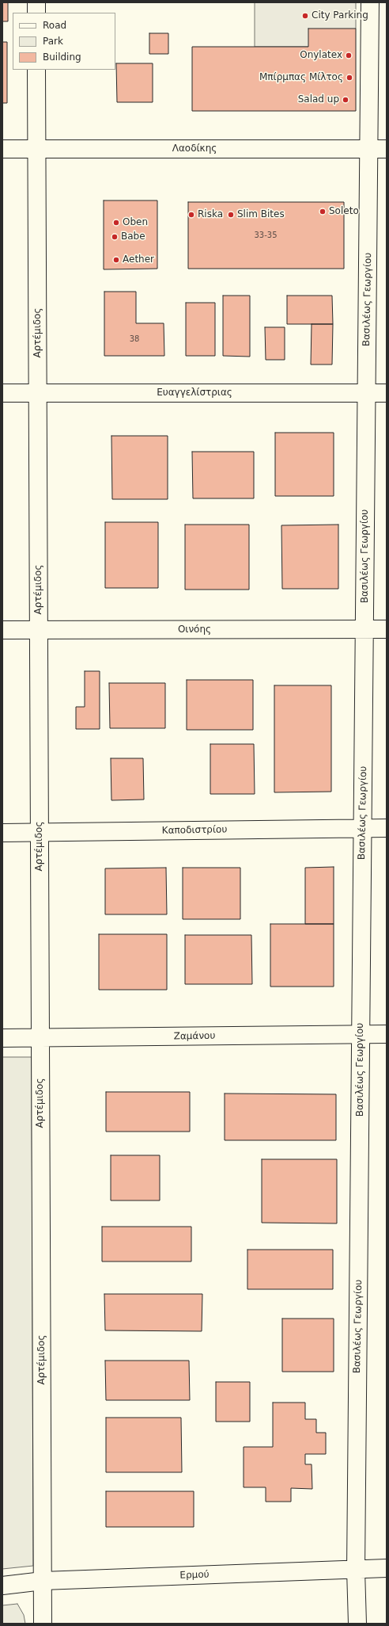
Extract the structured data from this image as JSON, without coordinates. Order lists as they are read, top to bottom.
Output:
{
  "streets": {
    "street": [
      "Λαοδίκης",
      "Βασιλέως Γεωργίου",
      "Αρτέμιδος",
      "Ευαγγελίστριας",
      "Οινόης",
      "Καποδιστρίου",
      "Ζαμάνου",
      "Ερμού"
    ]
  },
  "crossings": [
    ["Λαοδίκης", "Βασιλέως Γεωργίου"],
    ["Λαοδίκης", "Αρτέμιδος"],
    ["Βασιλέως Γεωργίου", "Ευαγγελίστριας"],
    ["Βασιλέως Γεωργίου", "Οινόης"],
    ["Βασιλέως Γεωργίου", "Καποδιστρίου"],
    ["Βασιλέως Γεωργίου", "Ζαμάνου"],
    ["Βασιλέως Γεωργίου", "Ερμού"],
    ["Αρτέμιδος", "Ευαγγελίστριας"],
    ["Αρτέμιδος", "Οινόης"],
    ["Αρτέμιδος", "Καποδιστρίου"],
    ["Αρτέμιδος", "Ζαμάνου"],
    ["Αρτέμιδος", "Ερμού"]
  ],
  "places": [
    "City Parking",
    "Onylatex",
    "Μπίρμπας Μίλτος",
    "Salad up",
    "Soleto",
    "Riska",
    "Slim Bites",
    "Oben",
    "Babe",
    "Aether"
  ],
  "house_numbers": ["33-35", "38"],
  "legend": ["Road", "Park", "Building"]
}
